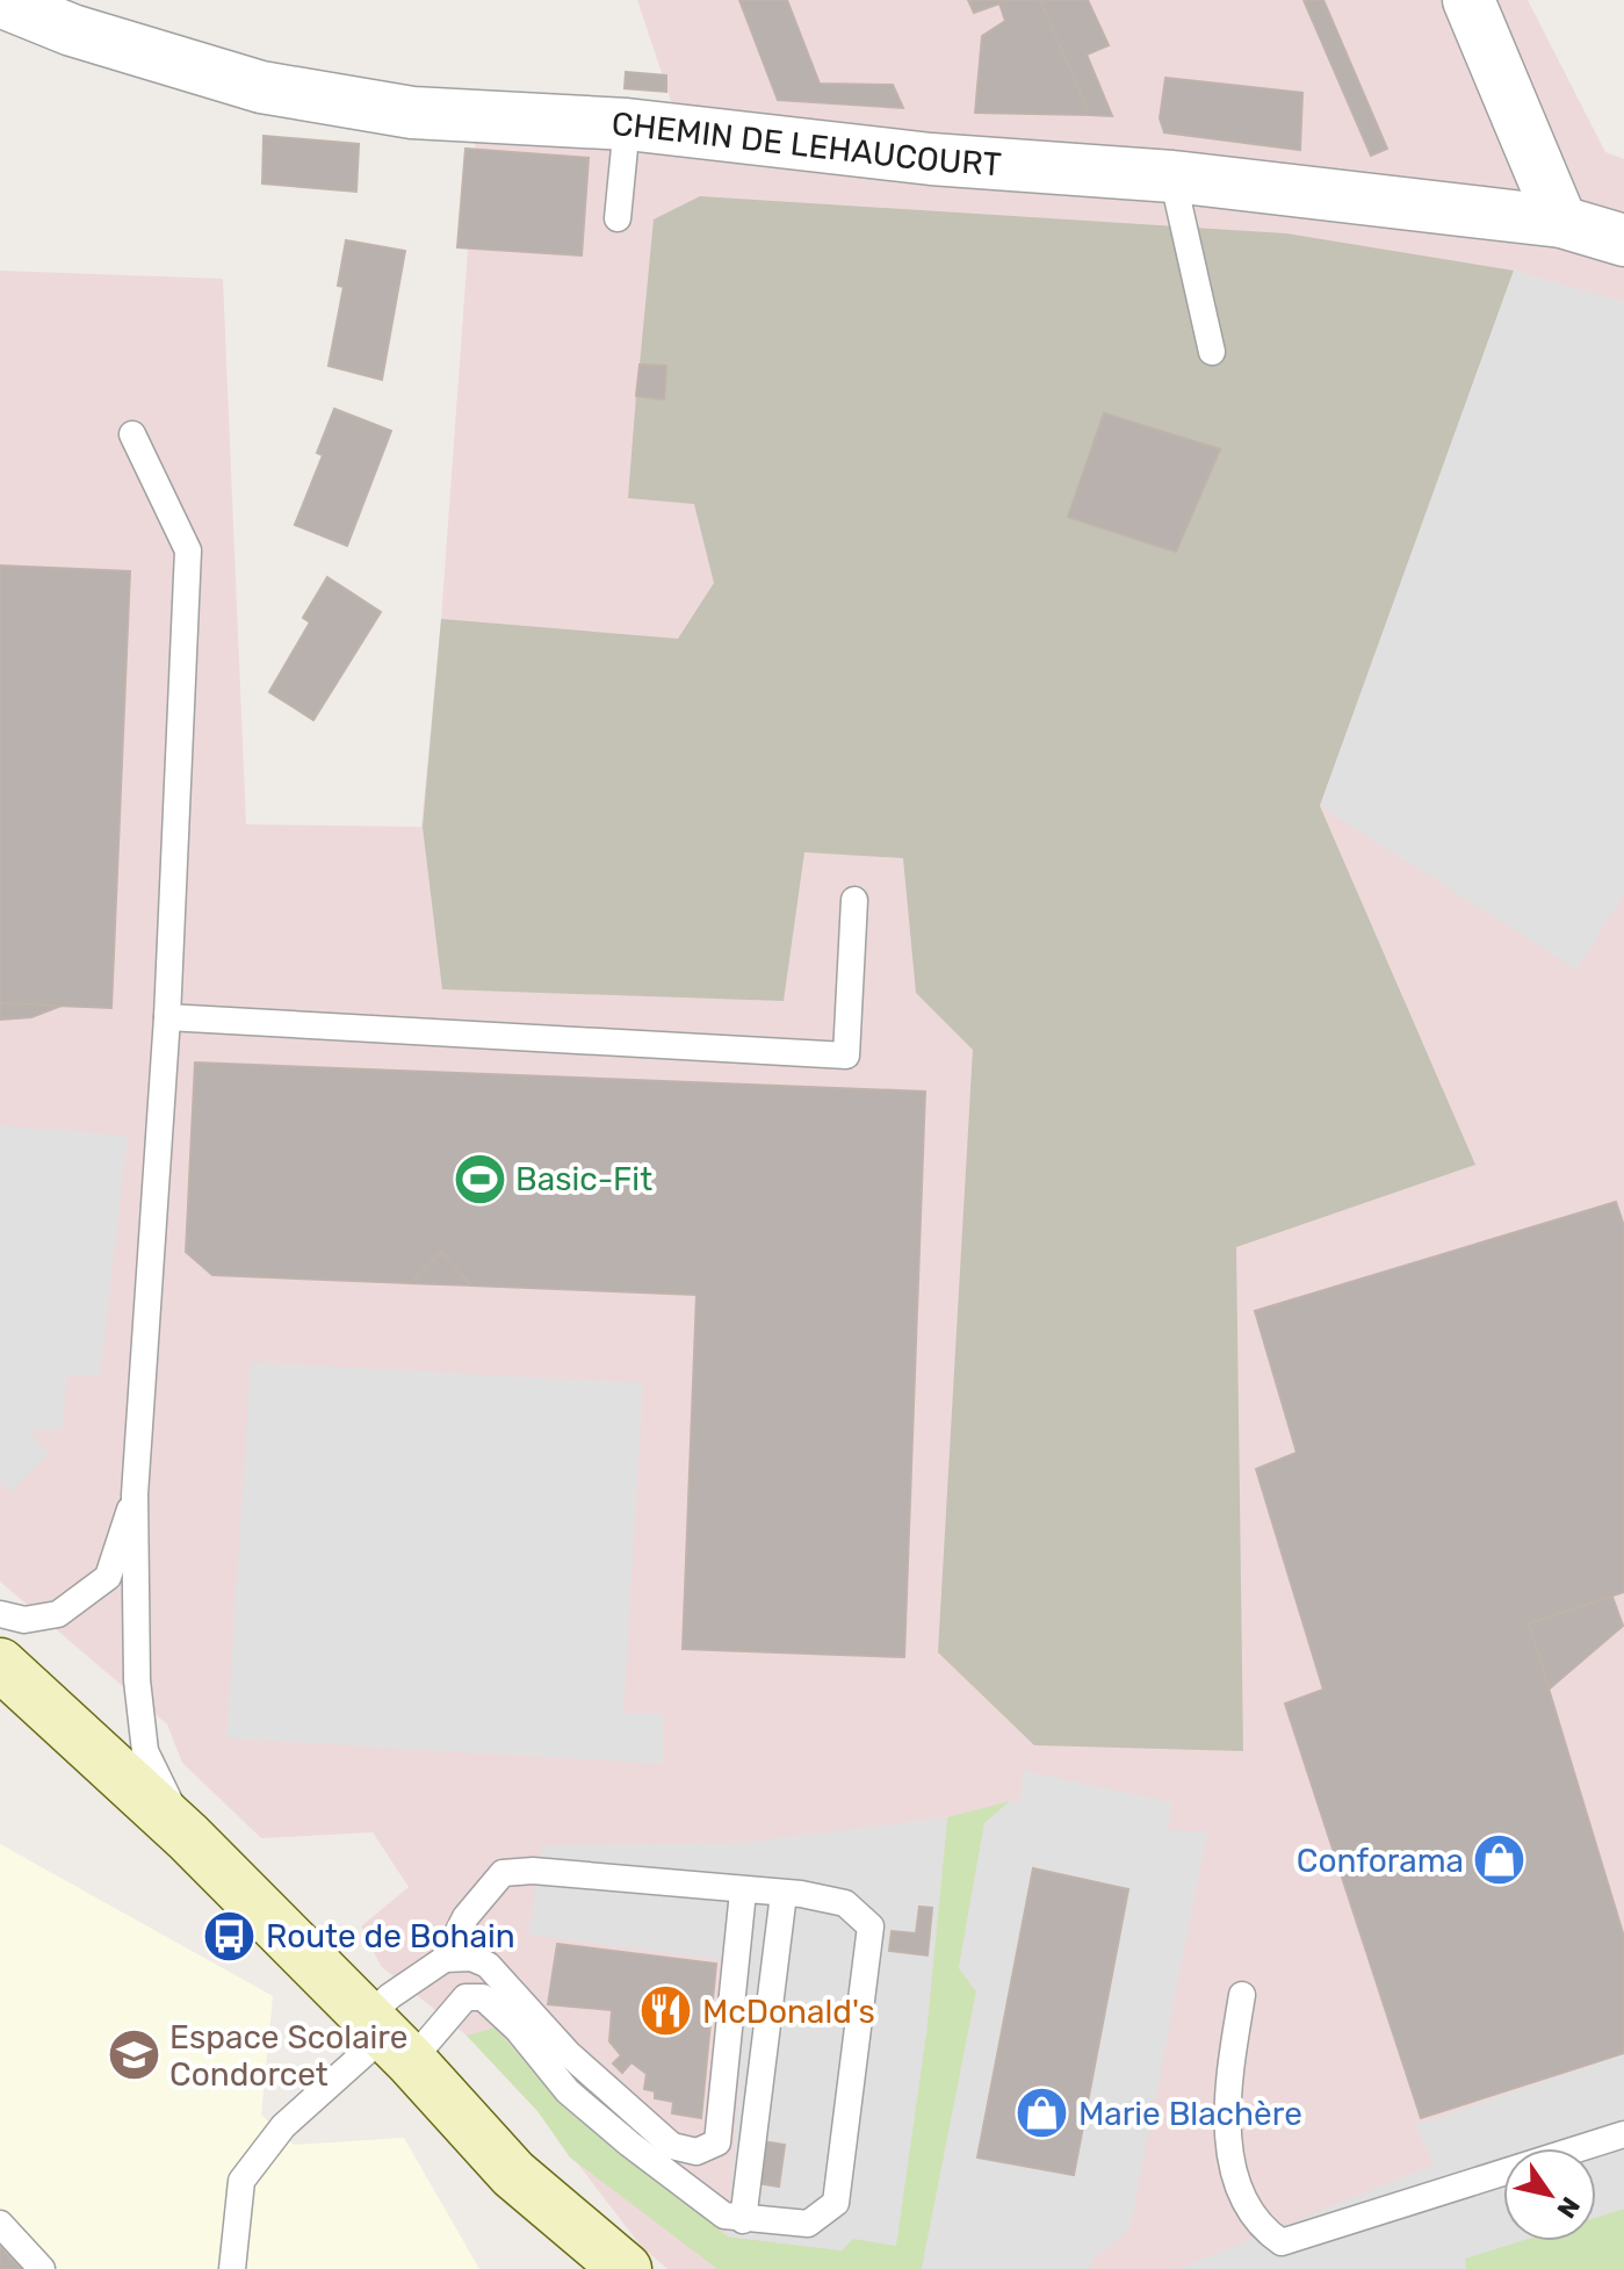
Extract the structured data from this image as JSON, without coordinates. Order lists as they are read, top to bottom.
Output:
{
  "streets": {
    "street": ["CHEMIN DE LEHAUCOURT"]
  },
  "places": {
    "sports": ["Basic-Fit"],
    "shop": ["Conforama", "Marie Blachère"],
    "bus stop": ["Route de Bohain"],
    "restaurant": ["McDonald's"],
    "school or university": ["Espace Scolaire Condorcet"]
  },
  "north": "bottom right"
}
